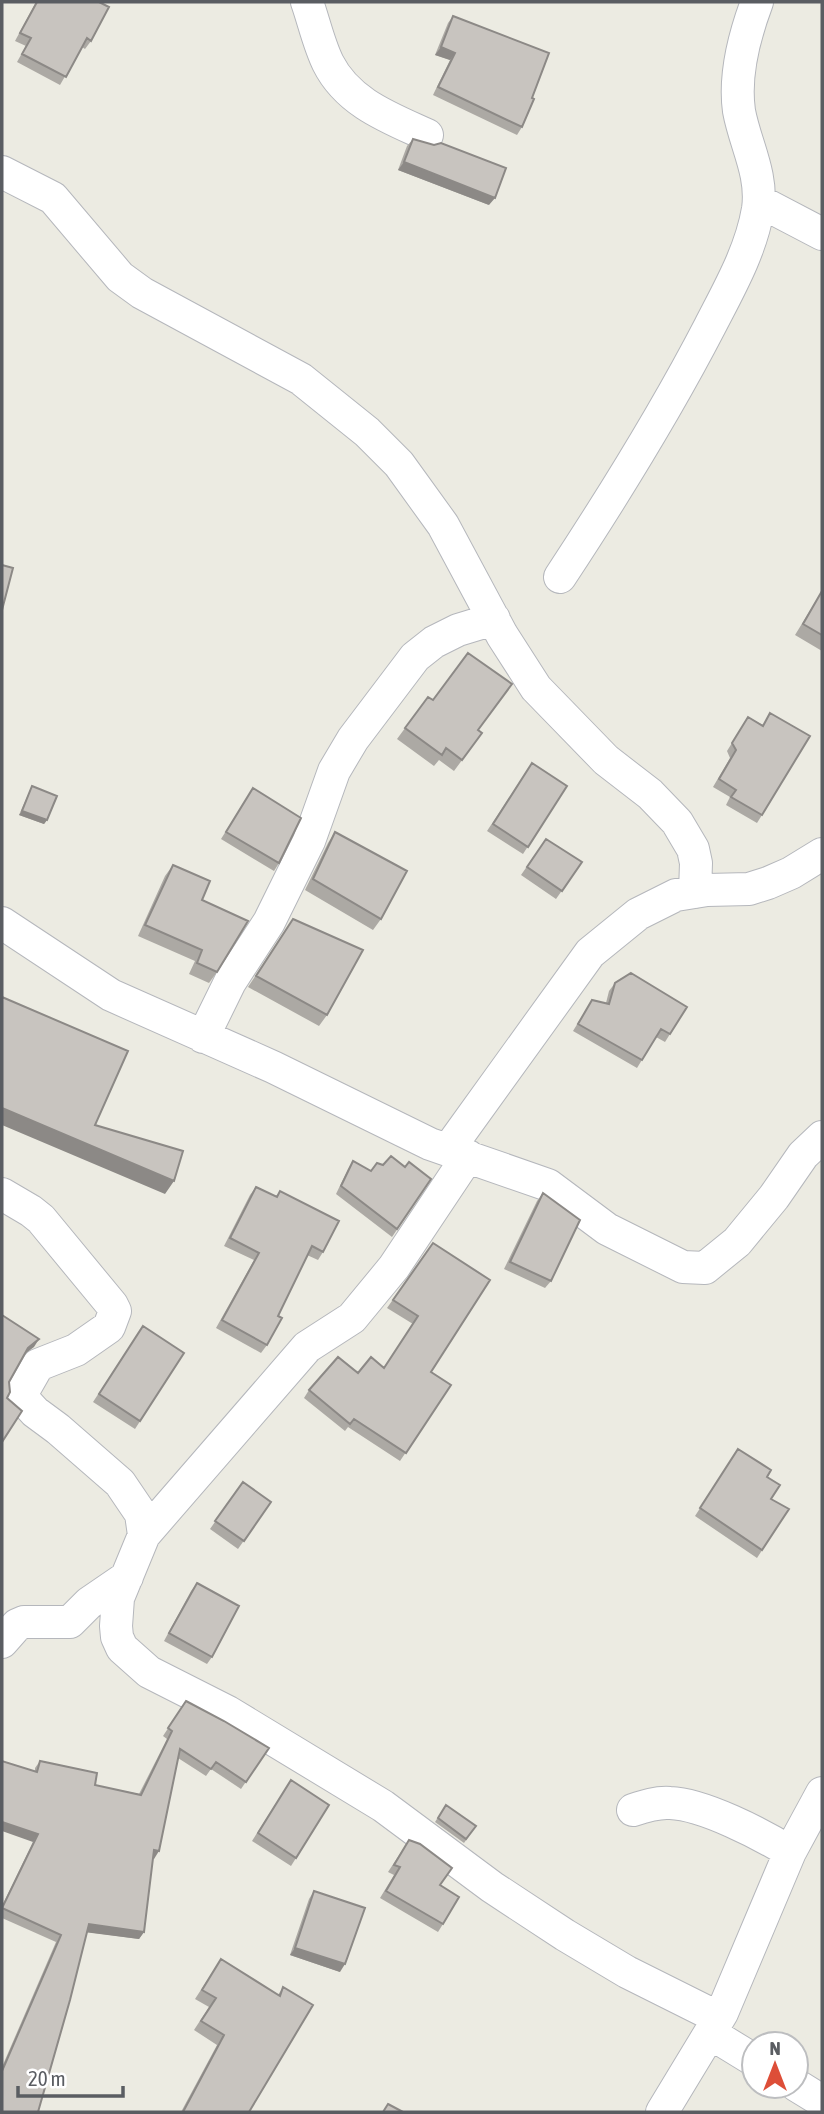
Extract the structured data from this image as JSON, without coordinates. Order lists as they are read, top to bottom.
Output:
{
  "scale_bar": "20 m",
  "north": "top"
}
